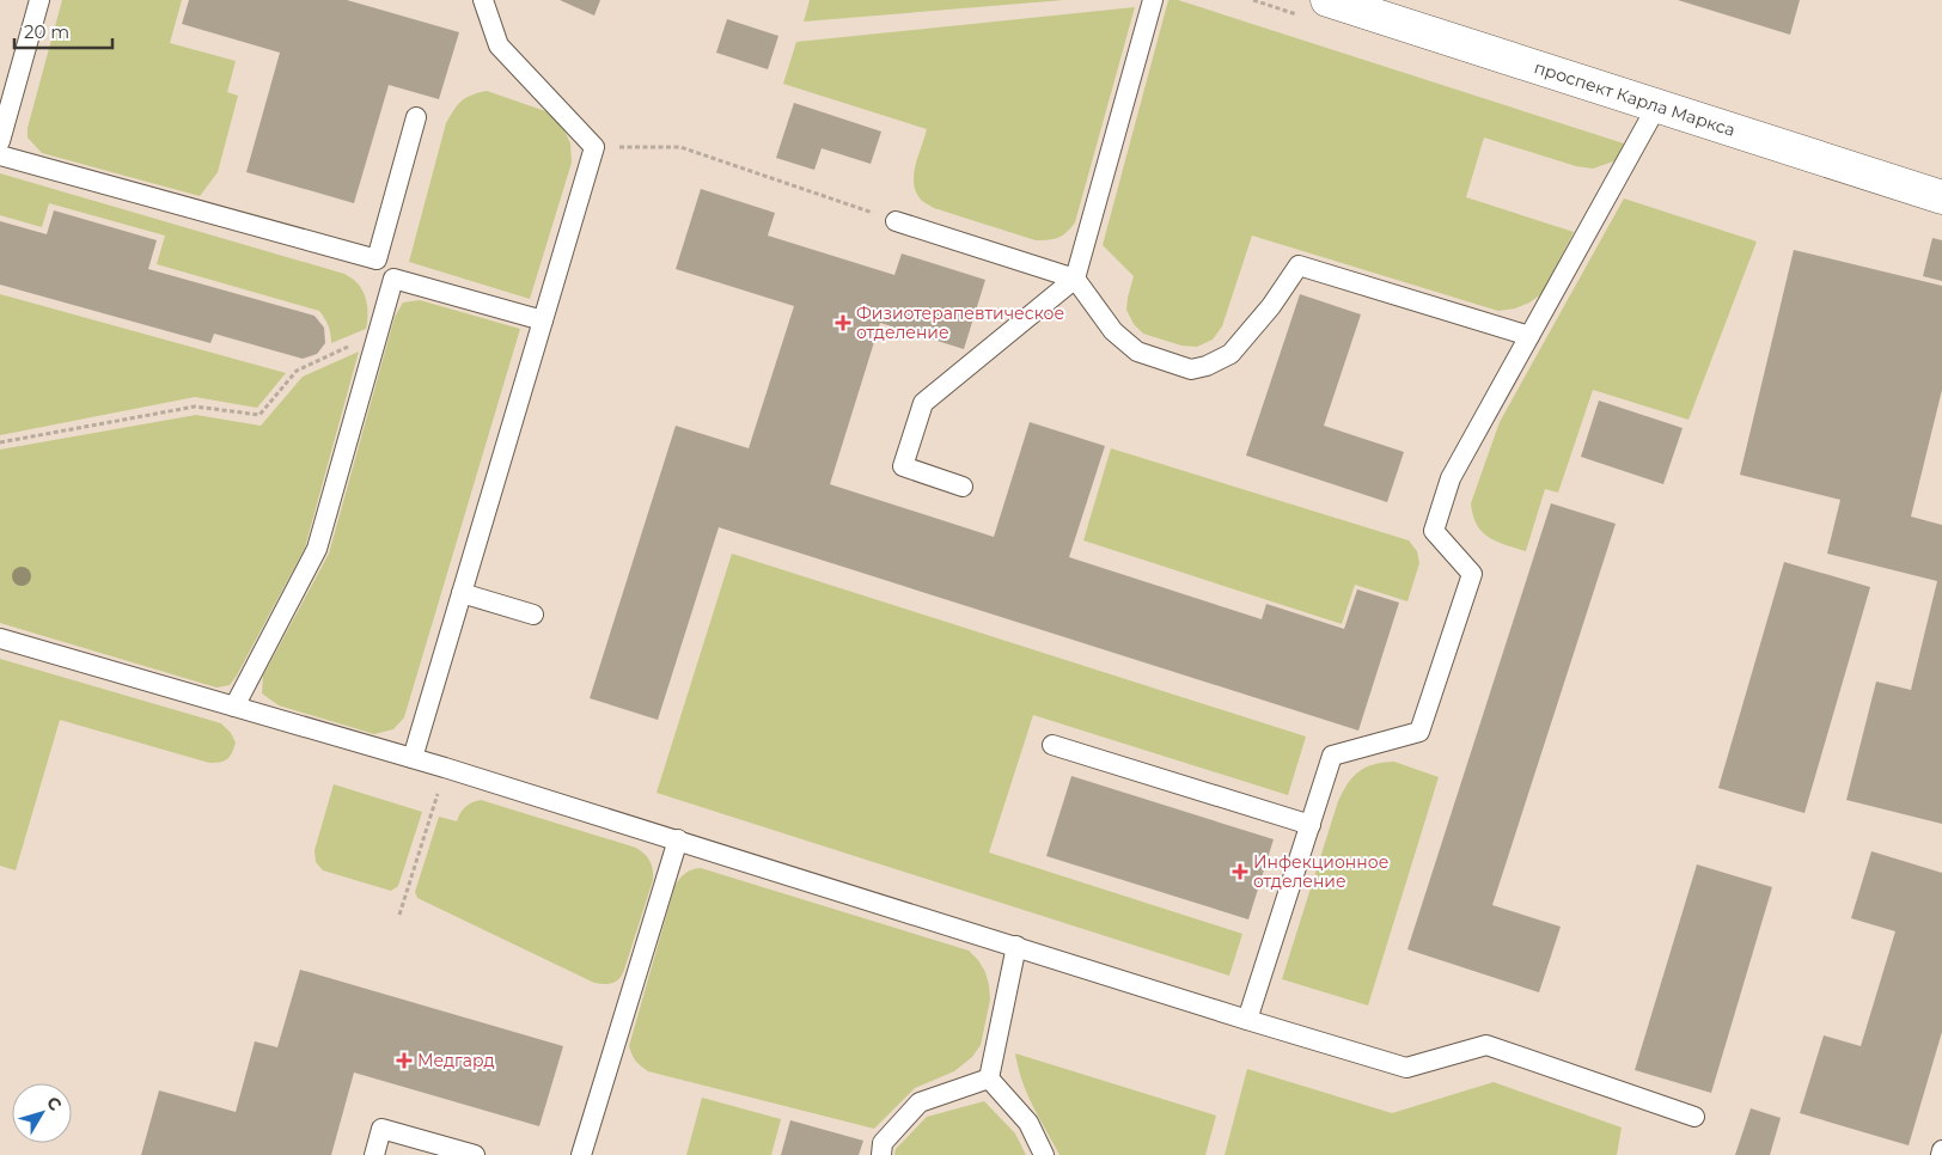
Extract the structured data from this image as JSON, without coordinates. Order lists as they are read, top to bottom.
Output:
{
  "streets": {
    "street": ["проспект Карла Маркса"]
  },
  "places": {
    "health": ["Физиотерапевтическое отделение", "Инфекционное отделение", "Медгард"]
  },
  "scale_bar": "20 m",
  "north": "top right"
}
